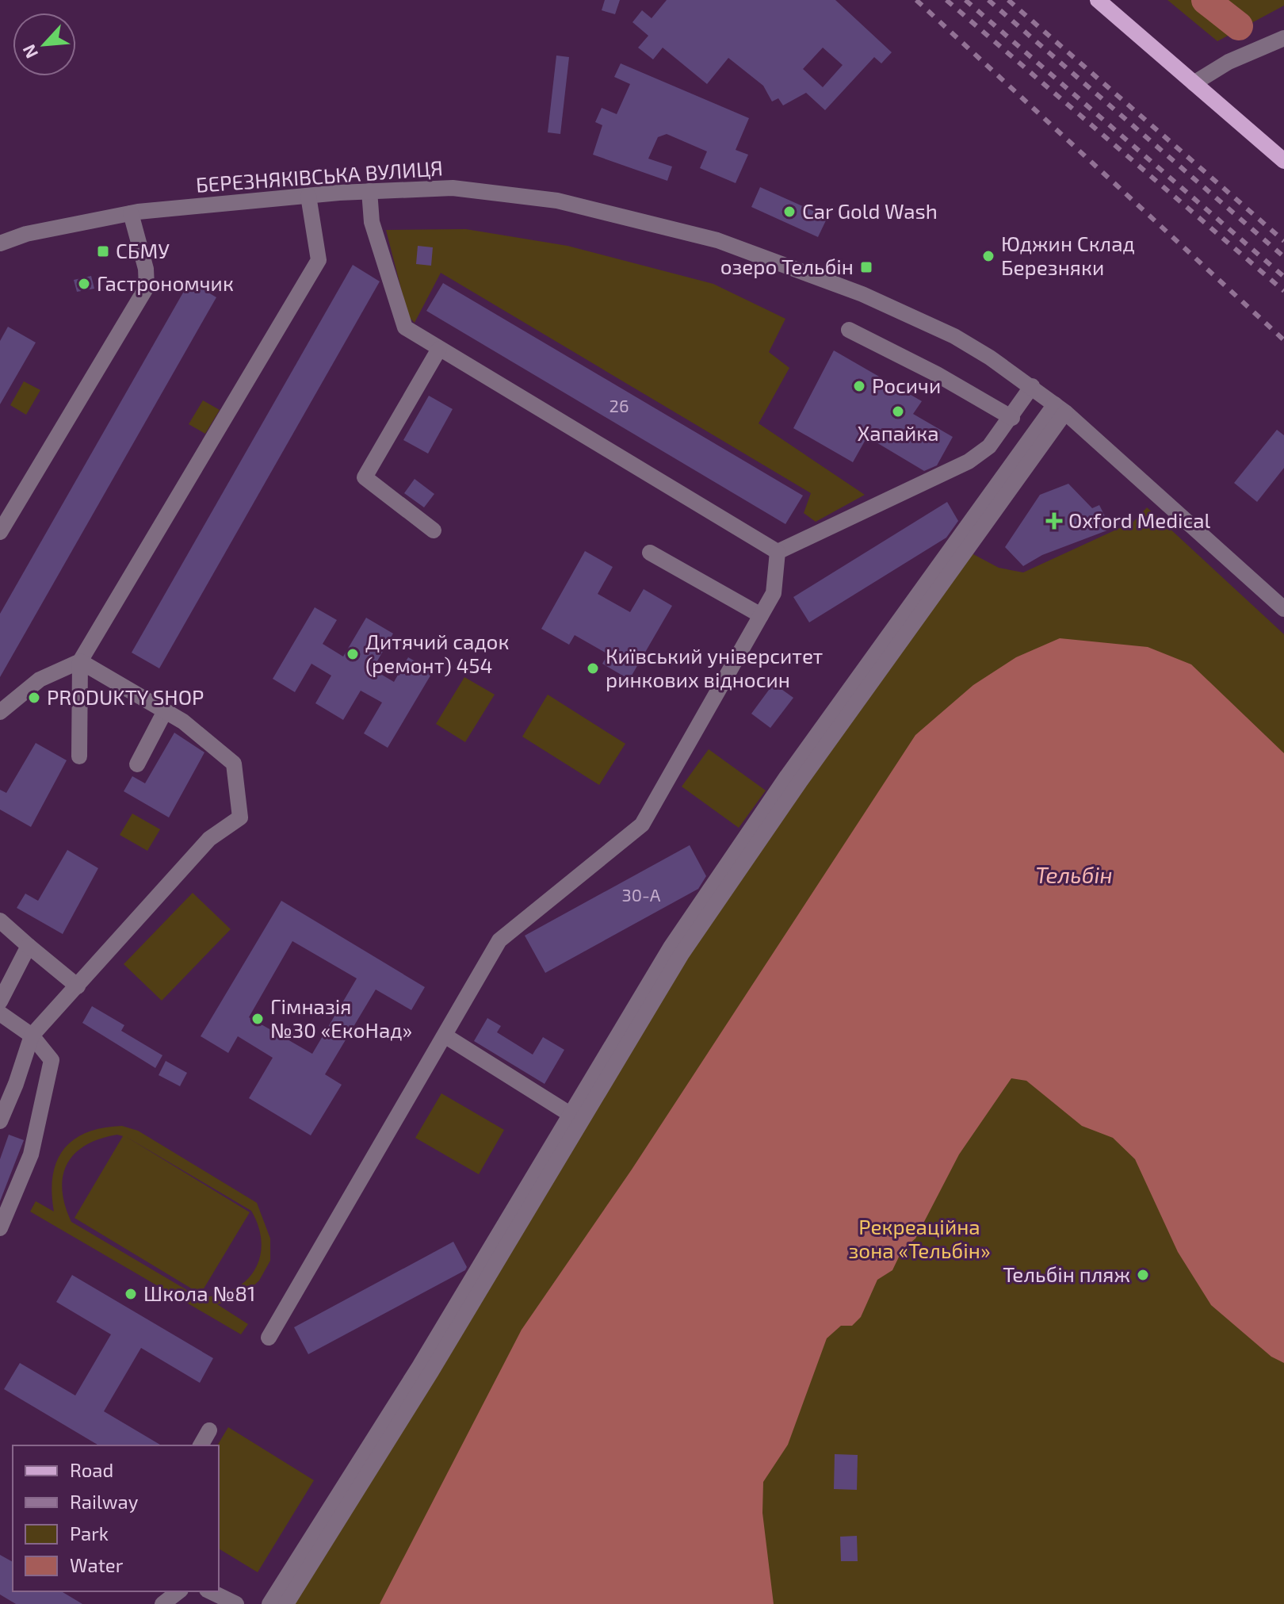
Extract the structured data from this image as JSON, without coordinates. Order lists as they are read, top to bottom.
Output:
{
  "streets": {
    "street": ["БЕРЕЗНЯКІВСЬКА ВУЛИЦЯ"]
  },
  "water": ["Тельбін"],
  "parks": ["Рекреаційна зона «Тельбін»"],
  "places": {
    "other": [
      "Car Gold Wash",
      "Юджин Склад Березняки",
      "Гастрономчик",
      "Росичи",
      "Хапайка",
      "Дитячий садок (ремонт) 454",
      "Київський університет ринкових відносин",
      "PRODUKTY SHOP",
      "Гімназія №30 «ЕкоНад»",
      "Тельбін пляж",
      "Школа №81"
    ],
    "transit": ["СБМУ", "озеро Тельбін"],
    "health": ["Oxford Medical"]
  },
  "house_numbers": ["26", "30-А"],
  "legend": [
    "Road",
    "Railway",
    "Park",
    "Water"
  ],
  "north": "bottom left"
}
